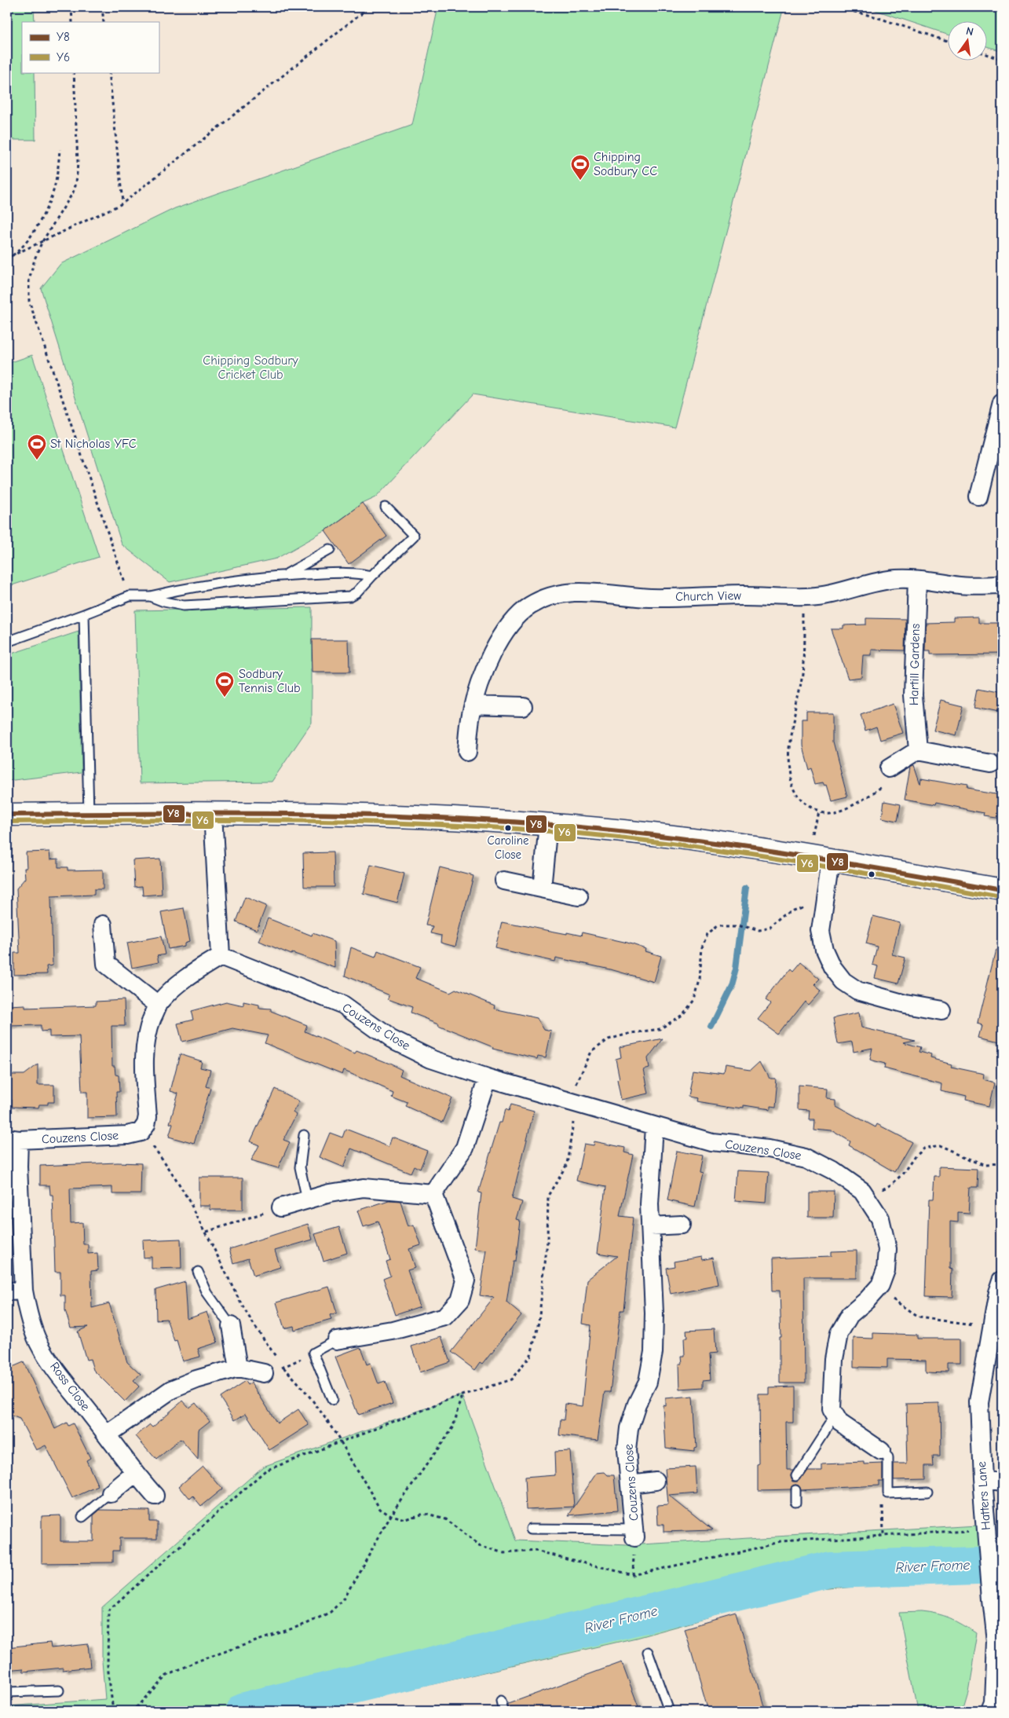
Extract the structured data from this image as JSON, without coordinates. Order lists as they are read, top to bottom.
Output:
{
  "streets": {
    "street": [
      "Church View",
      "Hartill Gardens",
      "Couzens Close",
      "Ross Close",
      "Hatters Lane"
    ]
  },
  "crossings": [
    ["Church View", "Hartill Gardens"],
    ["Couzens Close", "Ross Close"]
  ],
  "water": ["River Frome"],
  "parks": ["Chipping Sodbury Cricket Club"],
  "places": {
    "sports": ["Chipping Sodbury CC", "St Nicholas YFC", "Sodbury Tennis Club"],
    "other": ["Caroline Close"]
  },
  "lines": ["transit line Y8", "transit line Y6"],
  "legend": ["Y8", "Y6"],
  "north": "top"
}
